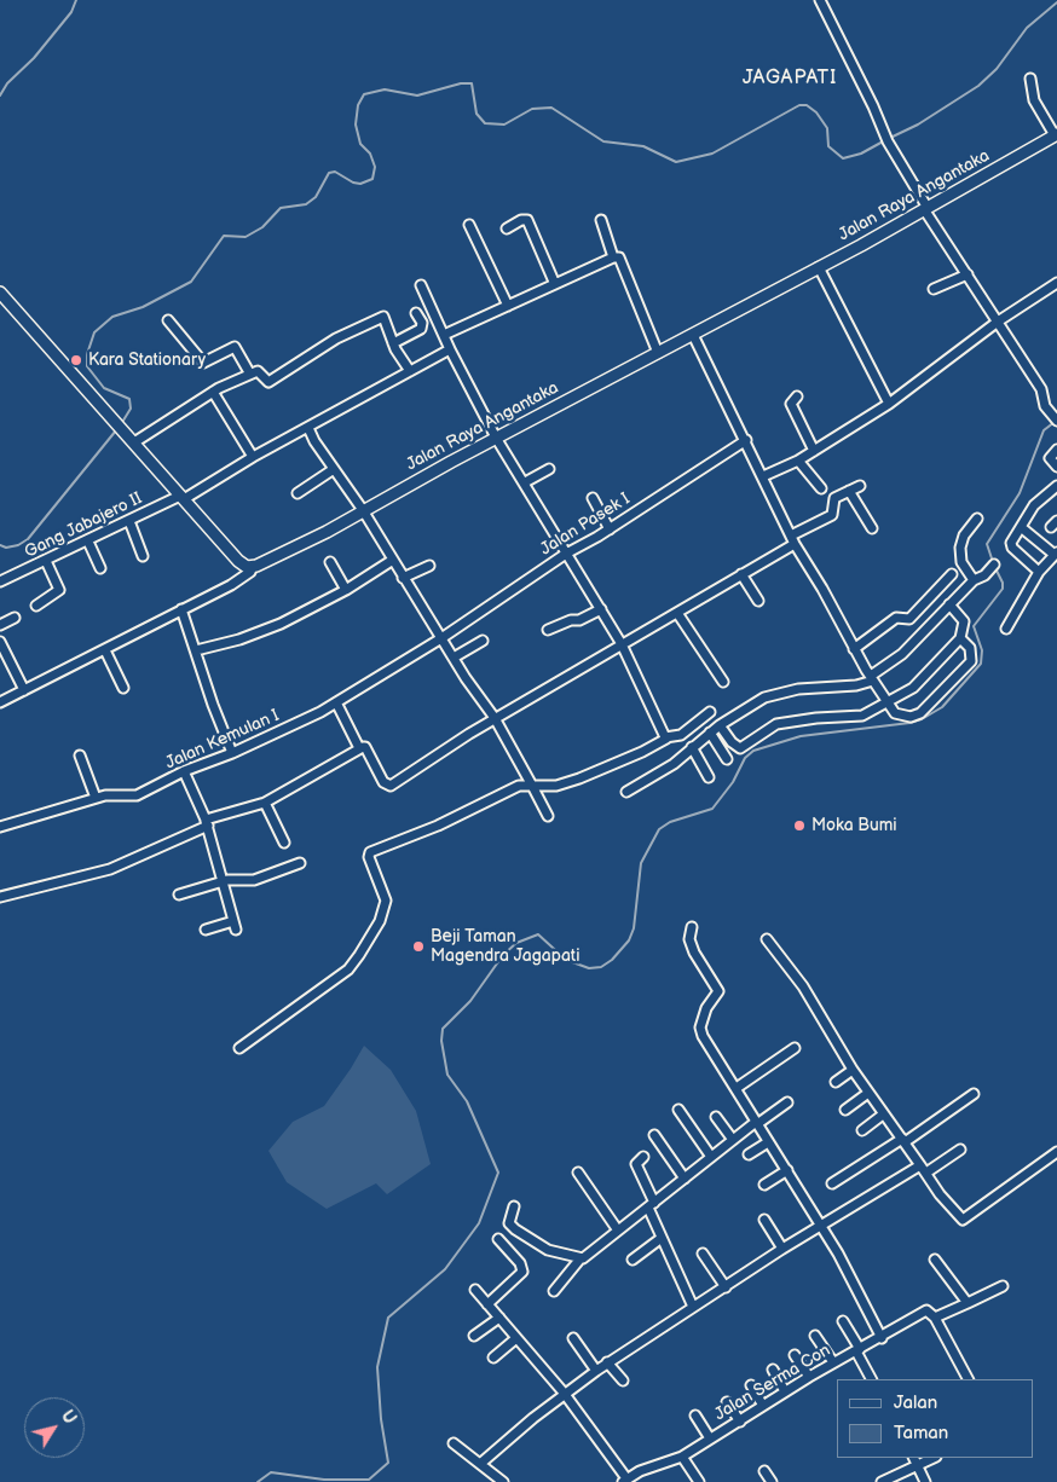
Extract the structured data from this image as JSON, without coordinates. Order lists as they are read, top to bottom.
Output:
{
  "streets": {
    "main road": ["Jalan Raya Angantaka"],
    "street": [
      "Jalan Pasek I",
      "Gang Jabajero II",
      "Jalan Kemulan I",
      "Jalan Serma Con"
    ]
  },
  "crossings": [
    ["Jalan Pasek I", "Jalan Kemulan I"]
  ],
  "districts": ["JAGAPATI"],
  "places": ["Kara Stationary", "Moka Bumi", "Beji Taman Magendra Jagapati"],
  "legend": ["Jalan", "Taman"],
  "north": "top right"
}
